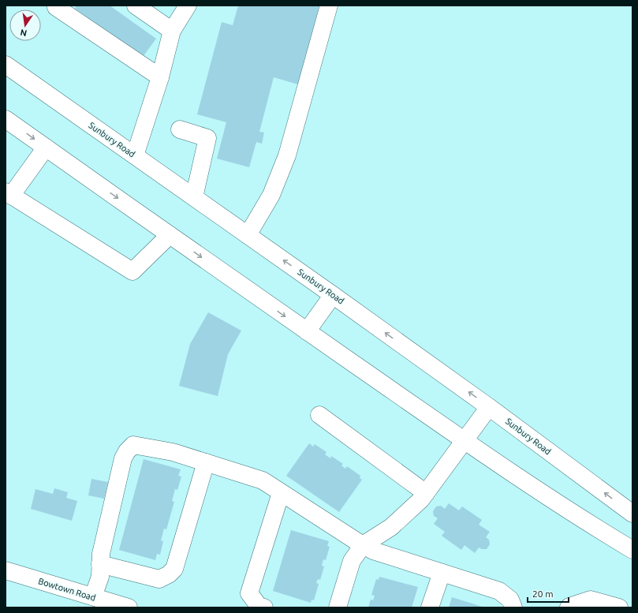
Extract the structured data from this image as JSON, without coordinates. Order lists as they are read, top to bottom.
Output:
{
  "streets": {
    "main road": ["Sunbury Road", "Bowtown Road"]
  },
  "scale_bar": "20 m",
  "north": "bottom"
}
